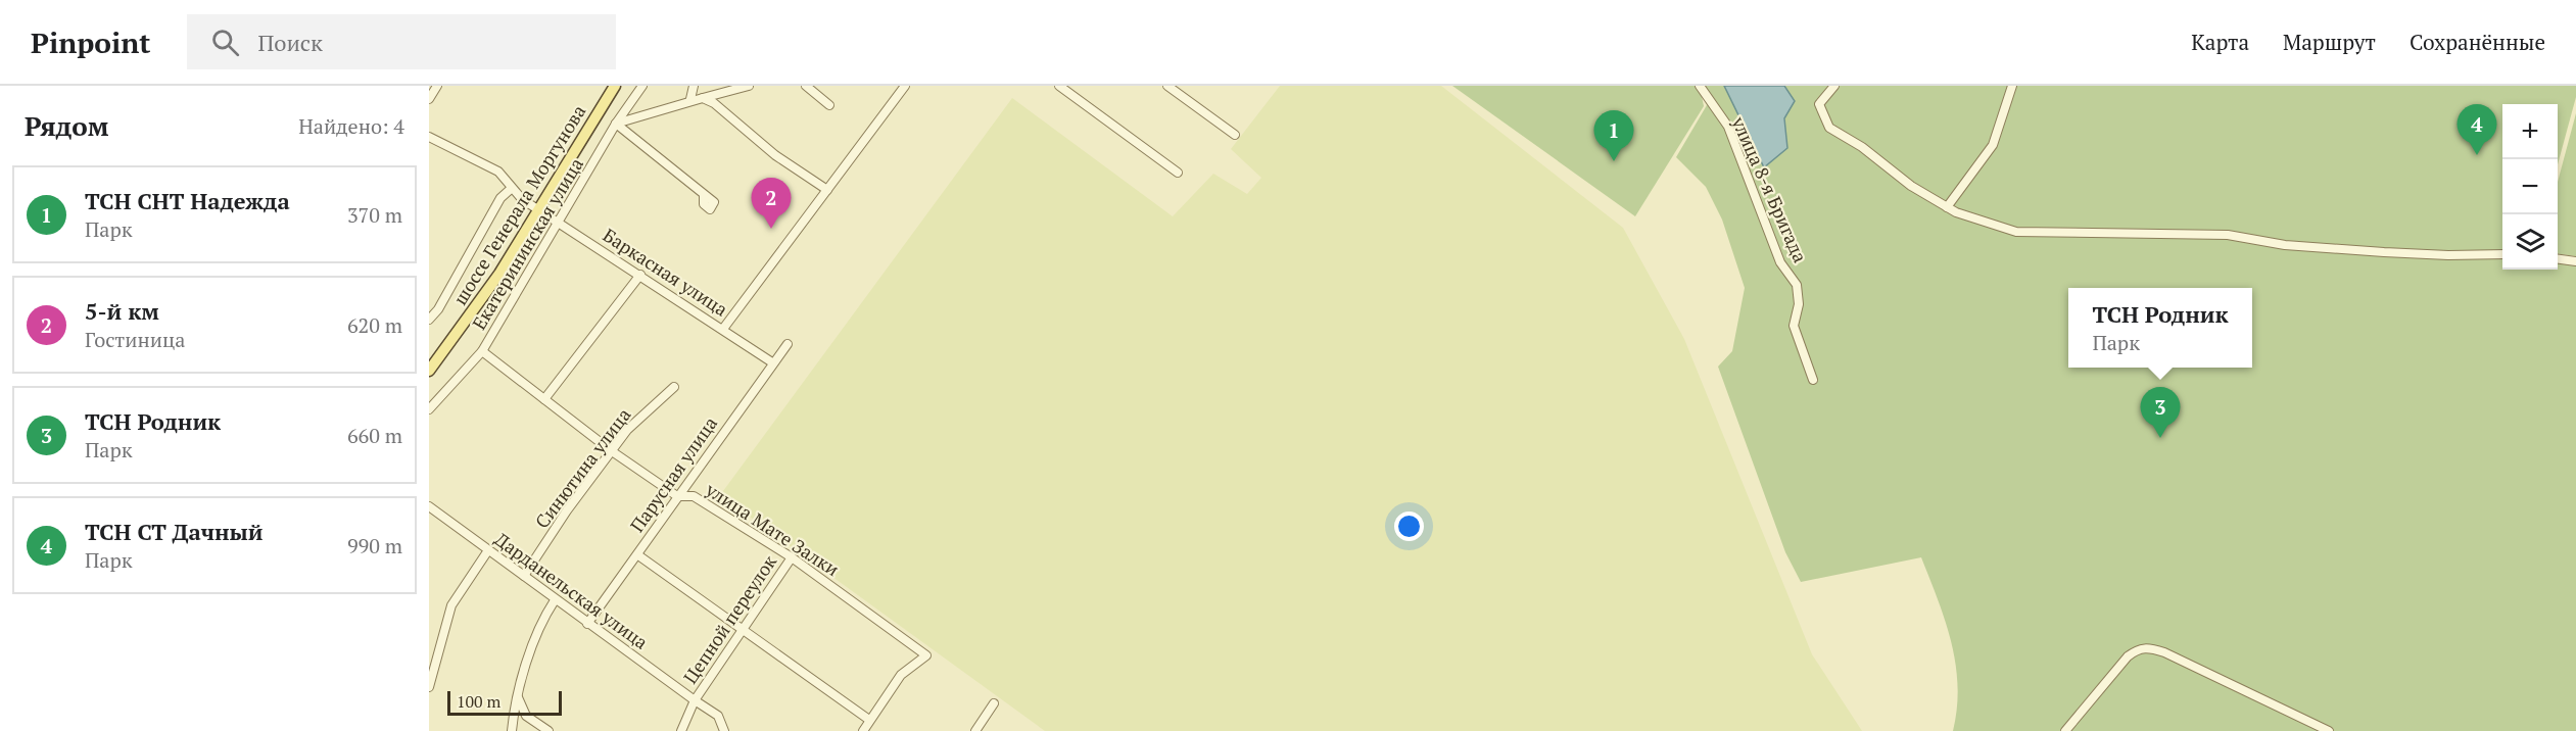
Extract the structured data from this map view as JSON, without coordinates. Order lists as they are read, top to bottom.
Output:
{
  "streets": {
    "main road": ["шоссе Генерала Моргунова"],
    "street": [
      "улица 8-я Бригада",
      "Екатерининская улица",
      "Баркасная улица",
      "Синютина улица",
      "Парусная улица",
      "улица Мате Залки",
      "Дарданельская улица",
      "Цепной переулок"
    ]
  },
  "crossings": [
    ["шоссе Генерала Моргунова", "Баркасная улица"],
    ["Екатерининская улица", "Баркасная улица"],
    ["Екатерининская улица", "улица Мате Залки"],
    ["Баркасная улица", "Парусная улица"],
    ["Синютина улица", "улица Мате Залки"],
    ["Синютина улица", "Дарданельская улица"],
    ["Парусная улица", "улица Мате Залки"],
    ["Парусная улица", "Дарданельская улица"],
    ["улица Мате Залки", "Цепной переулок"],
    ["Дарданельская улица", "Цепной переулок"]
  ],
  "scale_bar": "100 m",
  "page": {
    "header": "Pinpoint",
    "search": "Поиск",
    "nav": ["Карта", "Маршрут", "Сохранённые"],
    "heading": ["Рядом", "Найдено: 4"],
    "map_buttons": ["+", "−"],
    "pins": [
      "4",
      "1",
      "2",
      "3"
    ],
    "list": [
      {
        "mark": "1",
        "name": "ТСН СНТ Надежда",
        "note": "Парк",
        "value": "370 m"
      },
      {
        "mark": "2",
        "name": "5-й км",
        "note": "Гостиница",
        "value": "620 m"
      },
      {
        "mark": "3",
        "name": "ТСН Родник",
        "note": "Парк",
        "value": "660 m"
      },
      {
        "mark": "4",
        "name": "ТСН СТ Дачный",
        "note": "Парк",
        "value": "990 m"
      }
    ],
    "popup": ["ТСН Родник", "Парк"],
    "scale": "100 m"
  }
}
